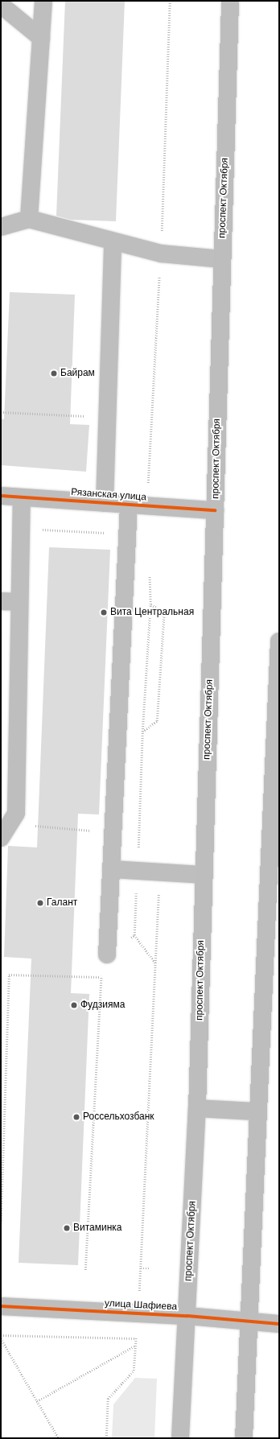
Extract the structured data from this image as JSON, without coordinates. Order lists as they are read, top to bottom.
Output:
{
  "streets": {
    "main road": ["проспект Октября"],
    "street": ["Рязанская улица", "улица Шафиева"]
  },
  "crossings": [
    ["проспект Октября", "Рязанская улица"],
    ["проспект Октября", "улица Шафиева"]
  ],
  "places": [
    "Байрам",
    "Вита Центральная",
    "Галант",
    "Фудзияма",
    "Россельхозбанк",
    "Витаминка"
  ]
}
